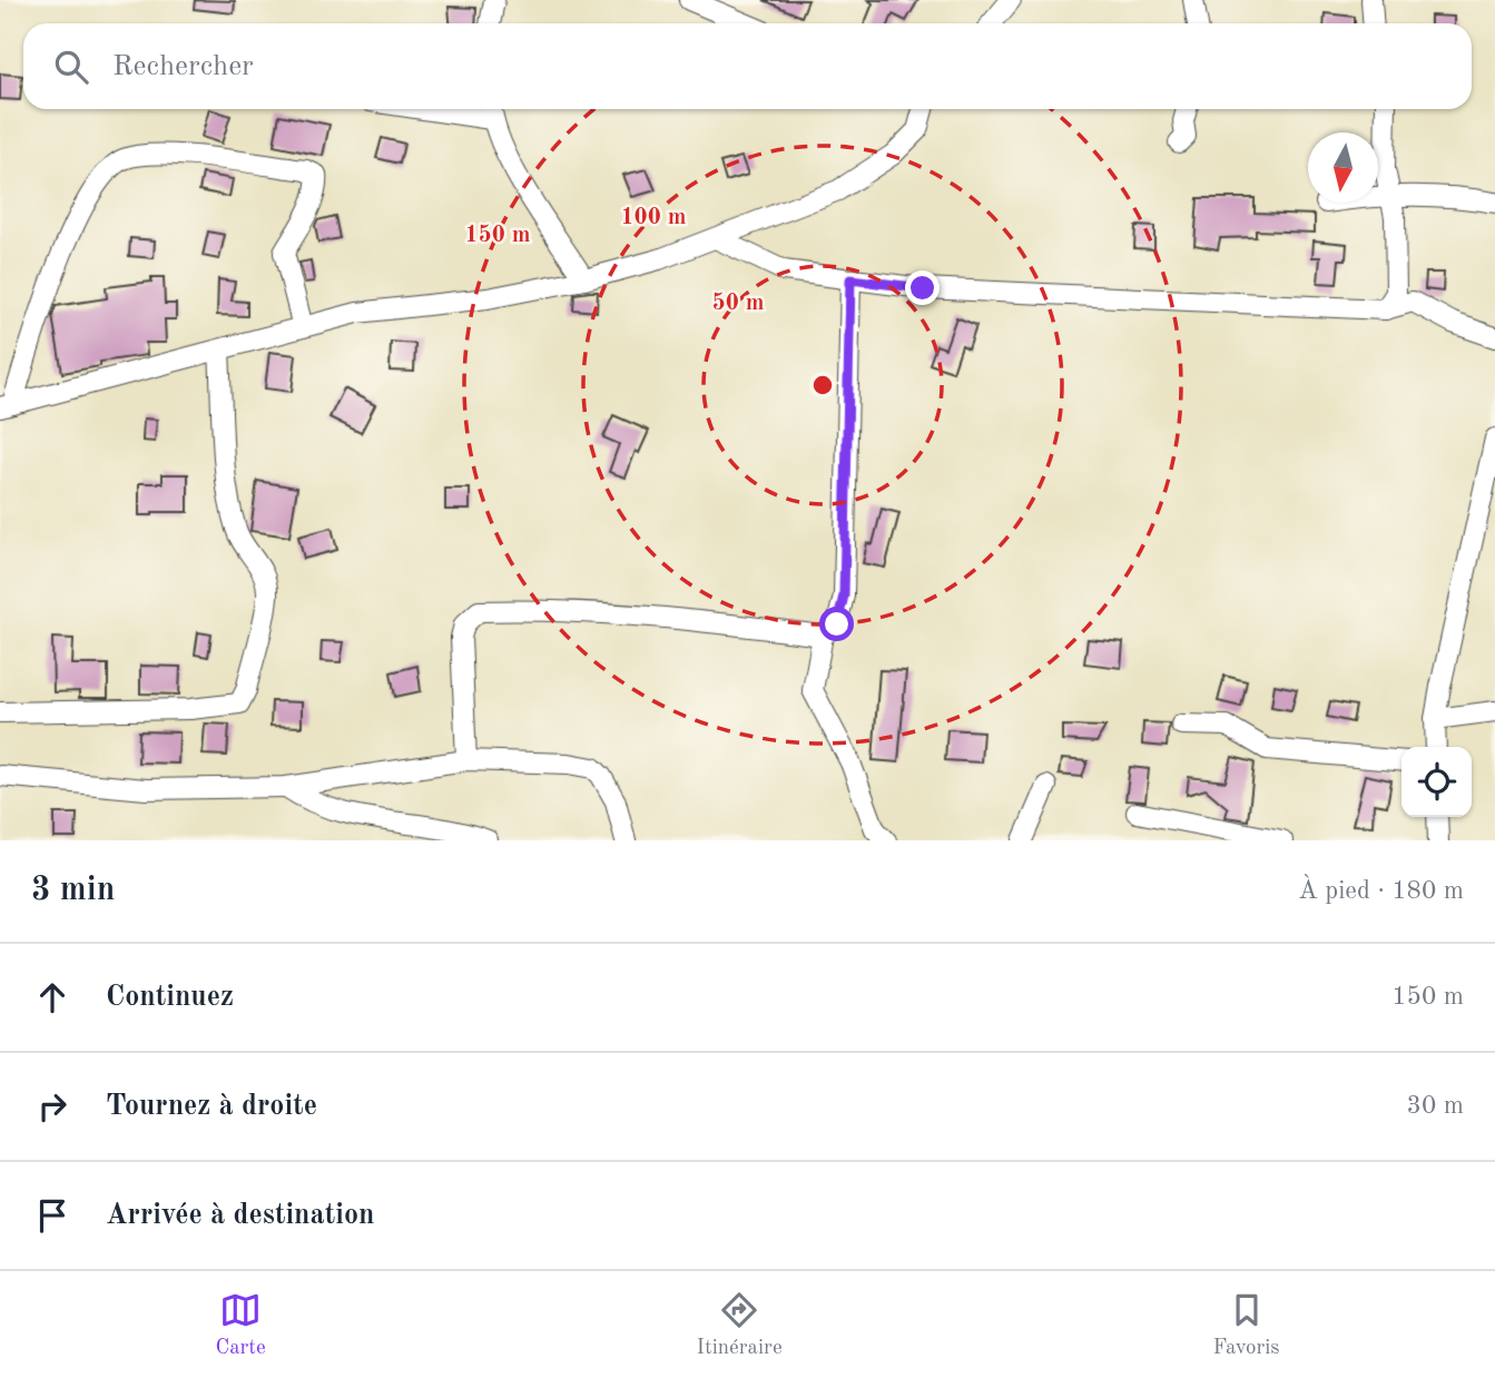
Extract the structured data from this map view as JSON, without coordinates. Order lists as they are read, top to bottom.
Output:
{
  "north": "bottom",
  "page": {
    "search": "Rechercher",
    "heading": ["3 min", "À pied · 180 m"],
    "list": [
      ["Continuez", "150 m"],
      ["Tournez à droite", "30 m"],
      "Arrivée à destination"
    ],
    "nav": ["Carte", "Itinéraire", "Favoris"]
  },
  "rings": ["100 m", "150 m", "50 m"]
}
